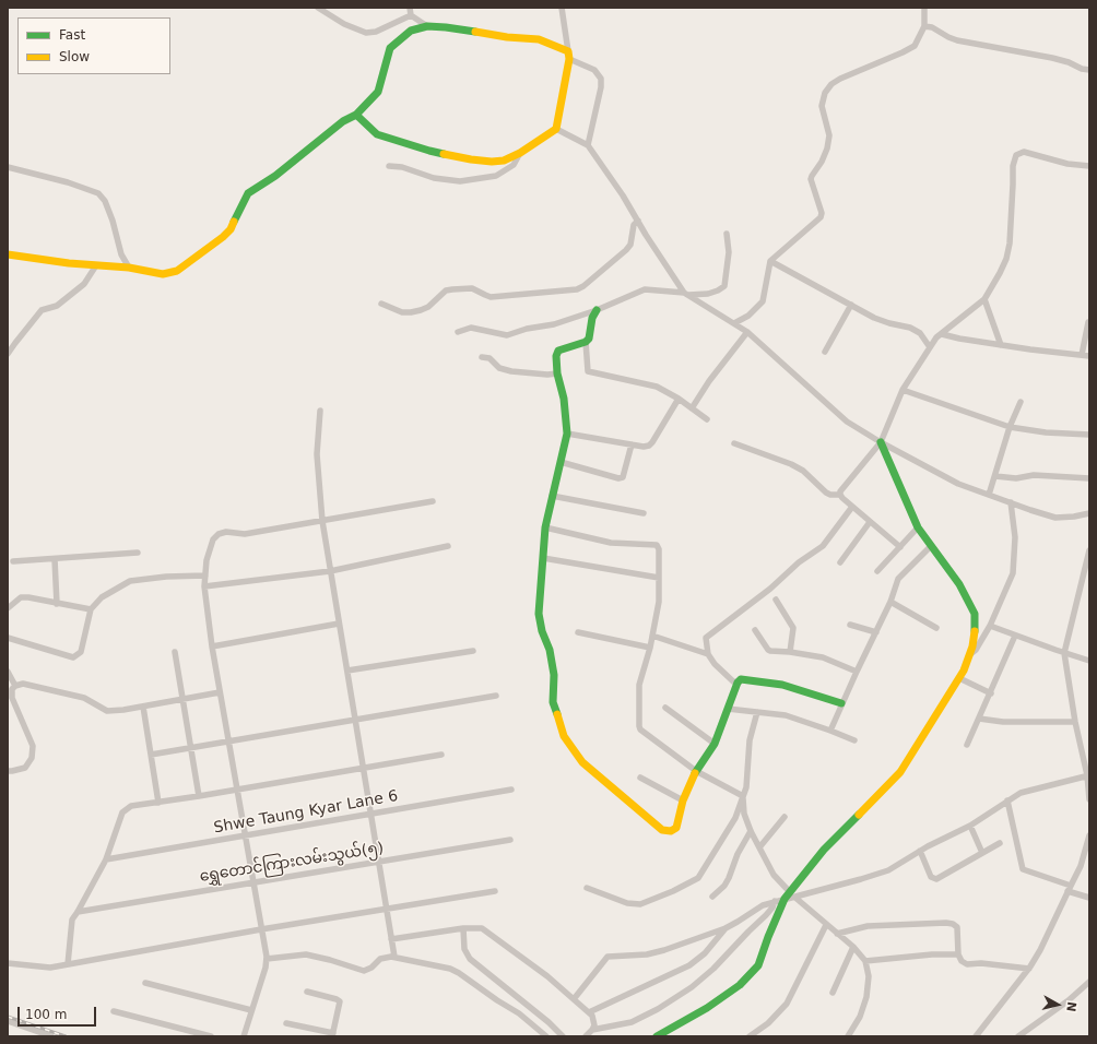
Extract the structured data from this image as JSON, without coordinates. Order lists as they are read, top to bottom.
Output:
{
  "streets": {
    "street": ["Shwe Taung Kyar Lane 6", "ရွှေတောင်ကြားလမ်းသွယ်(၅)"]
  },
  "legend": ["Fast", "Slow"],
  "scale_bar": "100 m",
  "north": "right"
}
